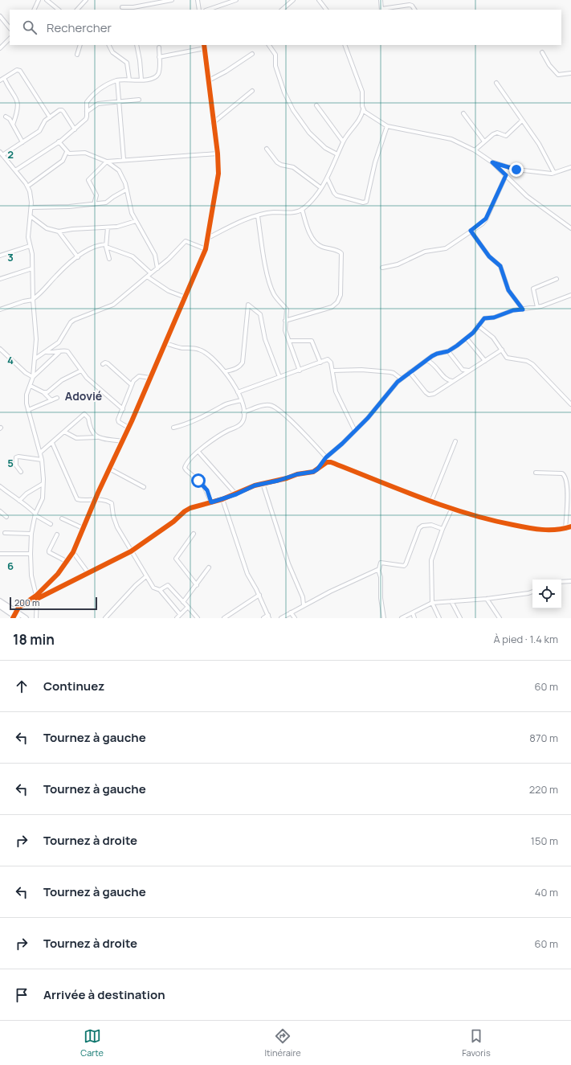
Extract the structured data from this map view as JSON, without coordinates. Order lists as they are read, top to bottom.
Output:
{
  "districts": ["Adovié"],
  "scale_bar": "200 m",
  "page": {
    "search": "Rechercher",
    "scale": "200 m",
    "heading": ["18 min", "À pied · 1.4 km"],
    "list": [
      ["Continuez", "60 m"],
      ["Tournez à gauche", "870 m"],
      ["Tournez à gauche", "220 m"],
      ["Tournez à droite", "150 m"],
      ["Tournez à gauche", "40 m"],
      ["Tournez à droite", "60 m"],
      "Arrivée à destination"
    ],
    "nav": ["Carte", "Itinéraire", "Favoris"]
  },
  "grid": {
    "rows": [
      "2",
      "3",
      "4",
      "5",
      "6"
    ]
  }
}
